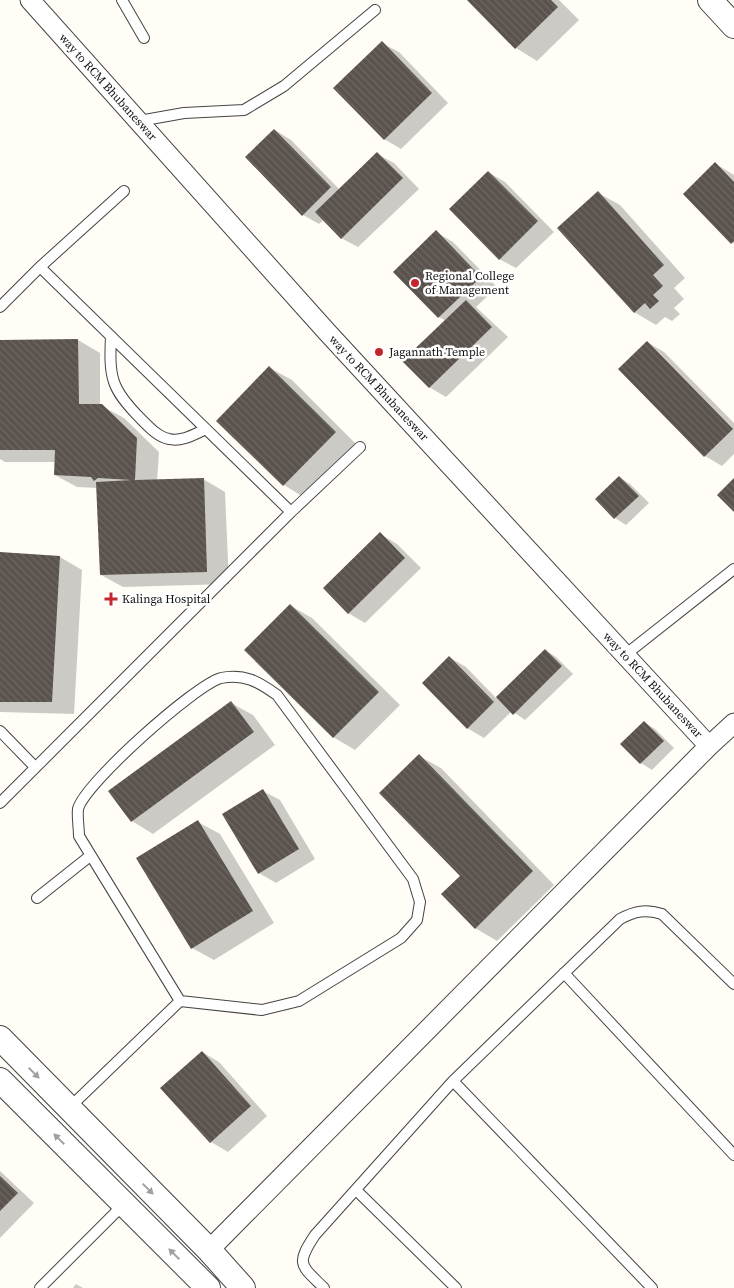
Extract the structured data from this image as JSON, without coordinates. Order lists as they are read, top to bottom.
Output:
{
  "streets": {
    "street": ["way to RCM Bhubaneswar"]
  },
  "places": {
    "other": ["Regional College of Management", "Jagannath Temple"],
    "health": ["Kalinga Hospital"]
  }
}
